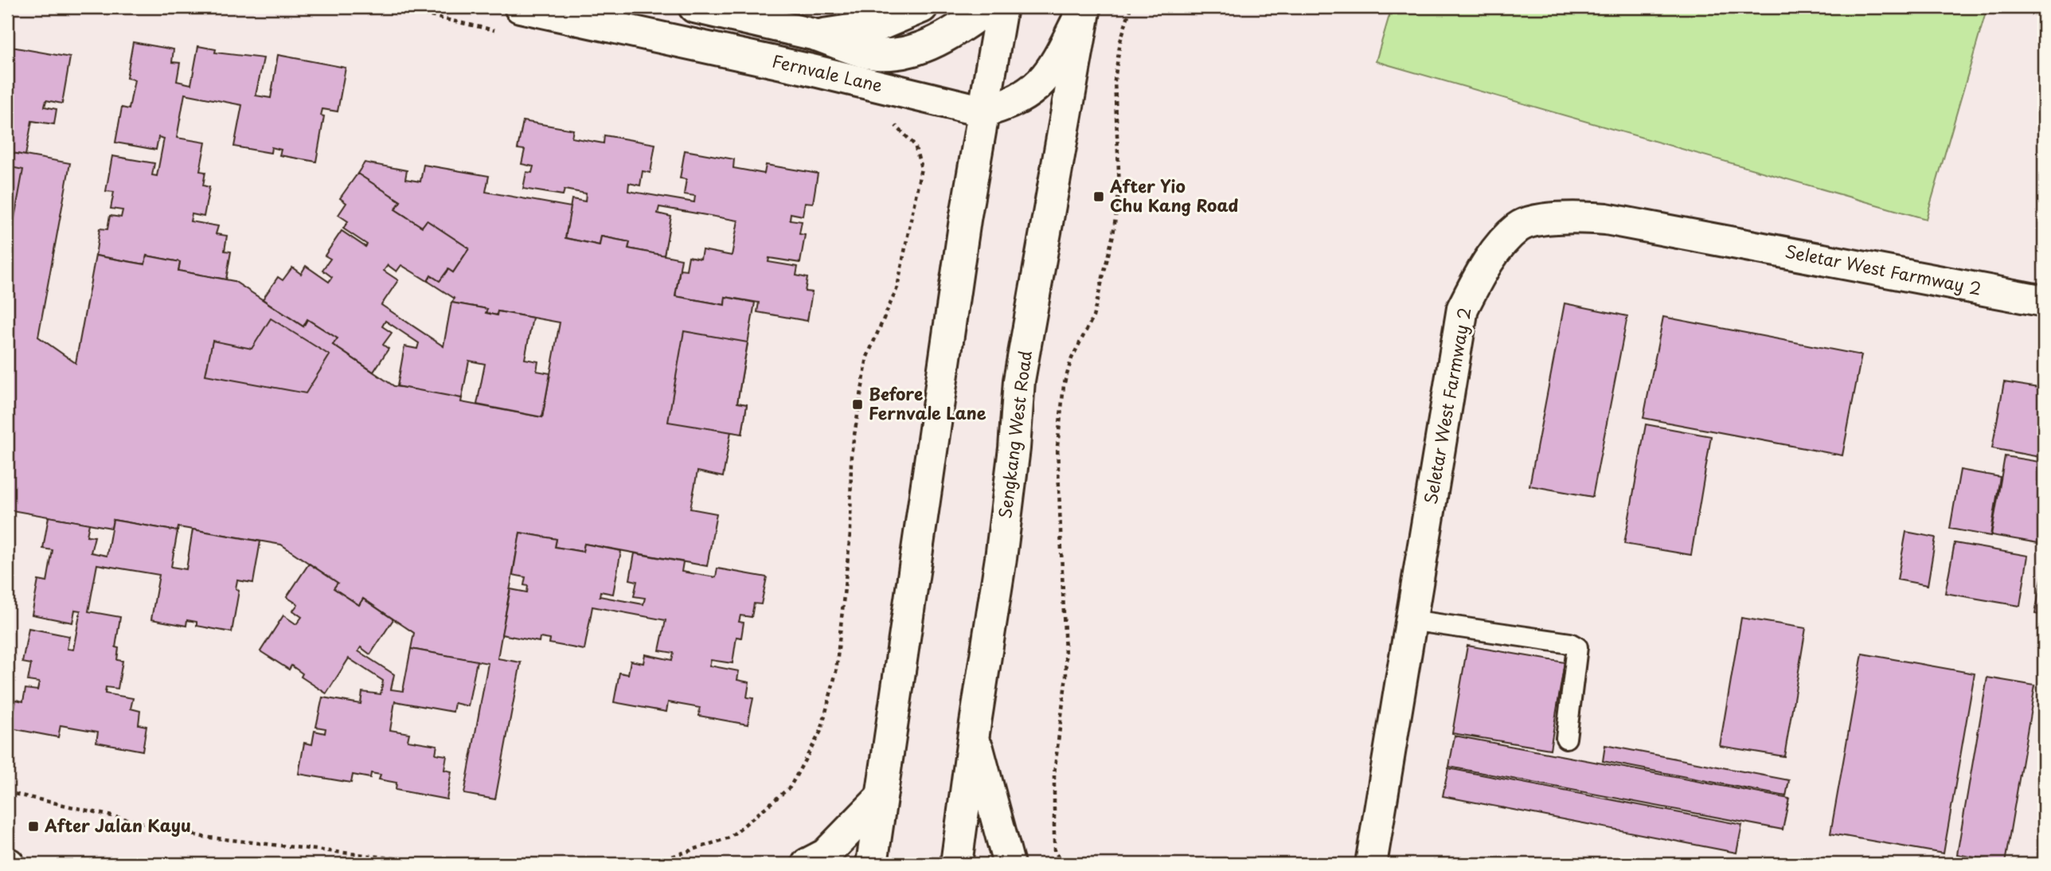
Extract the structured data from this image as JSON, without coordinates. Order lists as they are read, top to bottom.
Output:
{
  "streets": {
    "main road": ["Fernvale Lane", "Seletar West Farmway 2", "Sengkang West Road"]
  },
  "crossings": [
    ["Fernvale Lane", "Sengkang West Road"]
  ],
  "places": {
    "transit": ["After Yio Chu Kang Road", "Before Fernvale Lane", "After Jalan Kayu"]
  }
}
